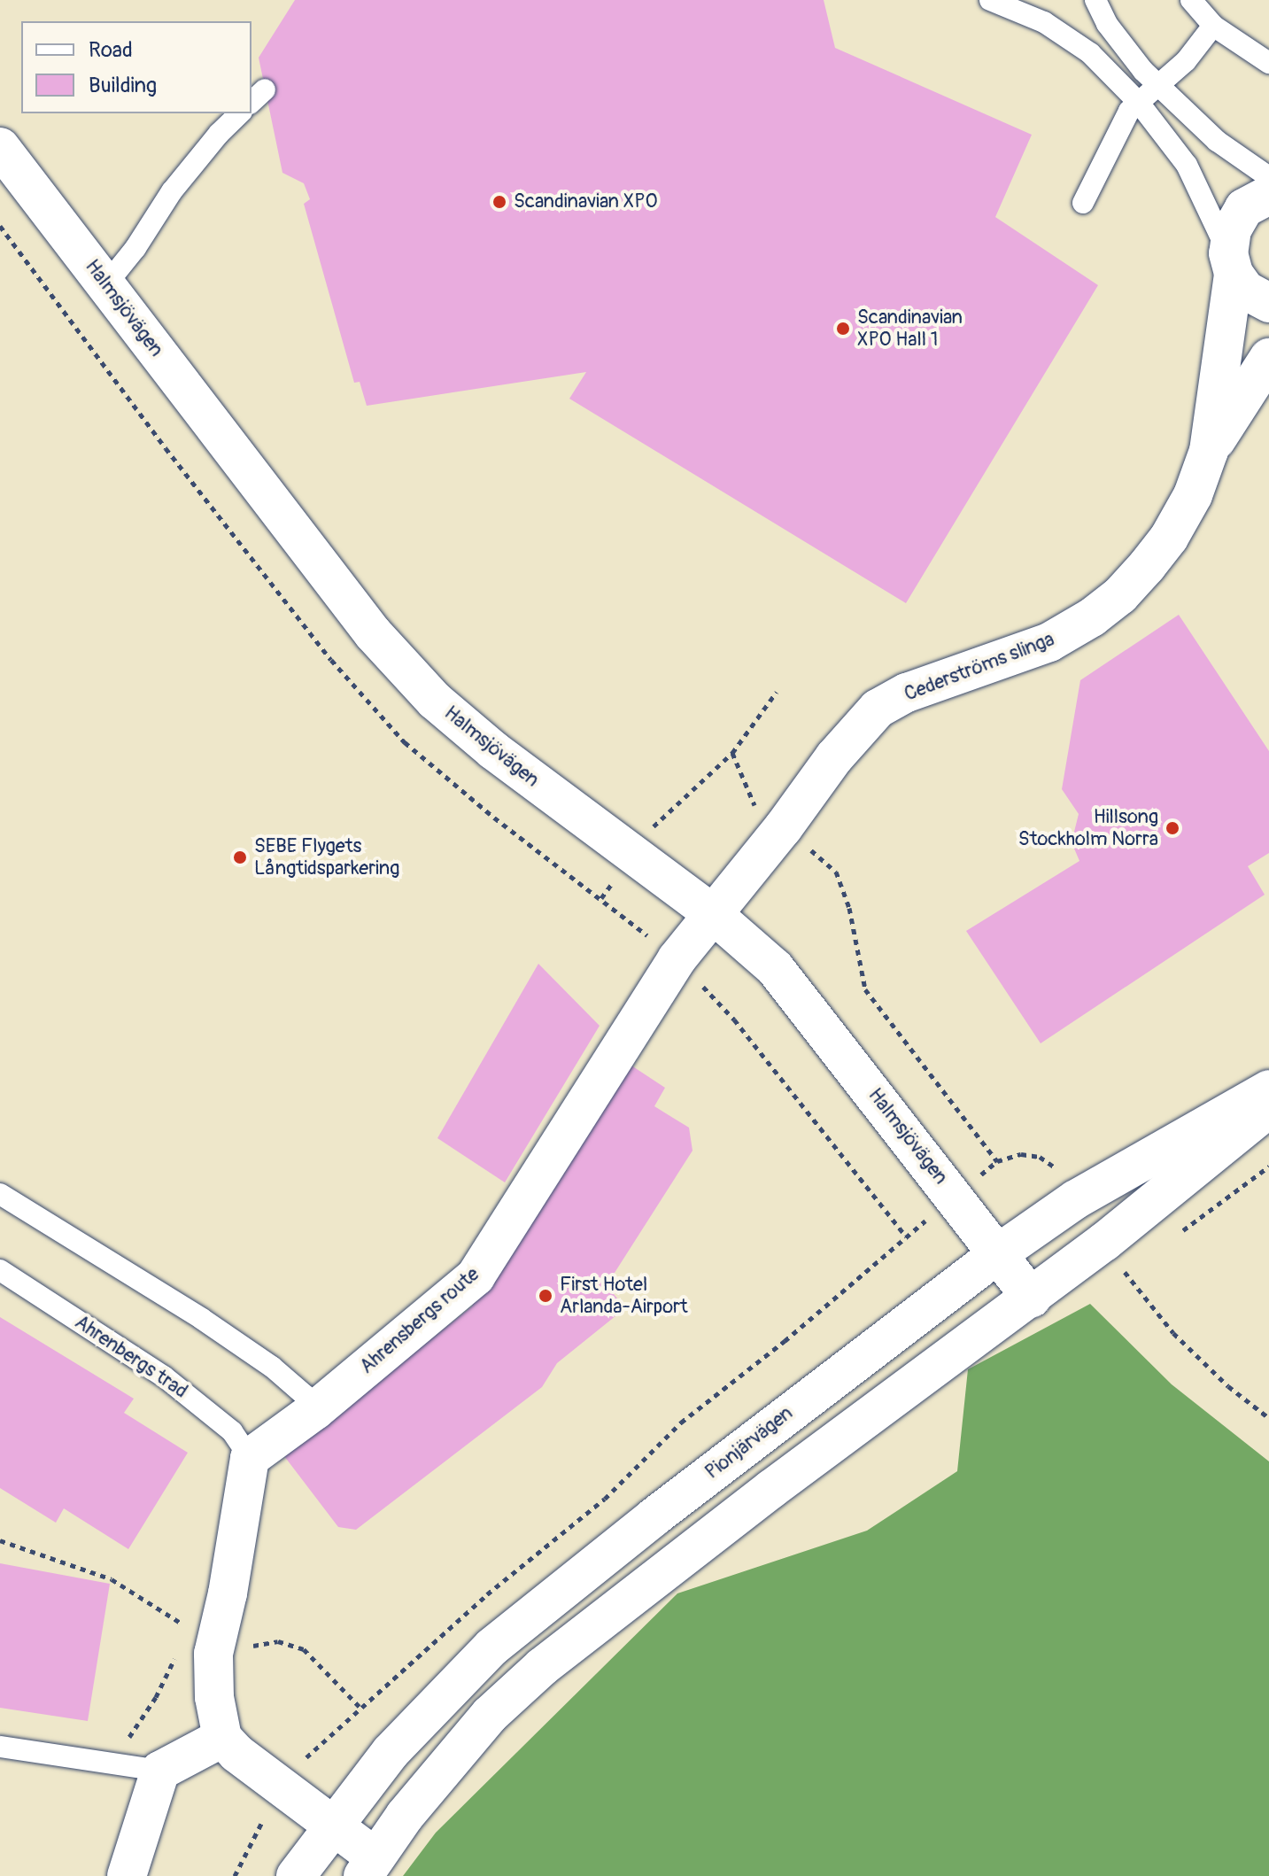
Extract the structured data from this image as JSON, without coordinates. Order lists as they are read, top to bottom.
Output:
{
  "streets": {
    "street": [
      "Halmsjövägen",
      "Cederströms slinga",
      "Ahrensbergs route",
      "Pionjärvägen"
    ],
    "lane": ["Ahrenbergs trad"]
  },
  "crossings": [
    ["Halmsjövägen", "Cederströms slinga"],
    ["Halmsjövägen", "Ahrensbergs route"],
    ["Halmsjövägen", "Pionjärvägen"],
    ["Cederströms slinga", "Ahrensbergs route"],
    ["Ahrensbergs route", "Ahrenbergs trad"]
  ],
  "places": [
    "Scandinavian XPO",
    "Scandinavian XPO Hall 1",
    "Hillsong Stockholm Norra",
    "SEBE Flygets Långtidsparkering",
    "First Hotel Arlanda-Airport"
  ],
  "legend": ["Road", "Building"]
}
